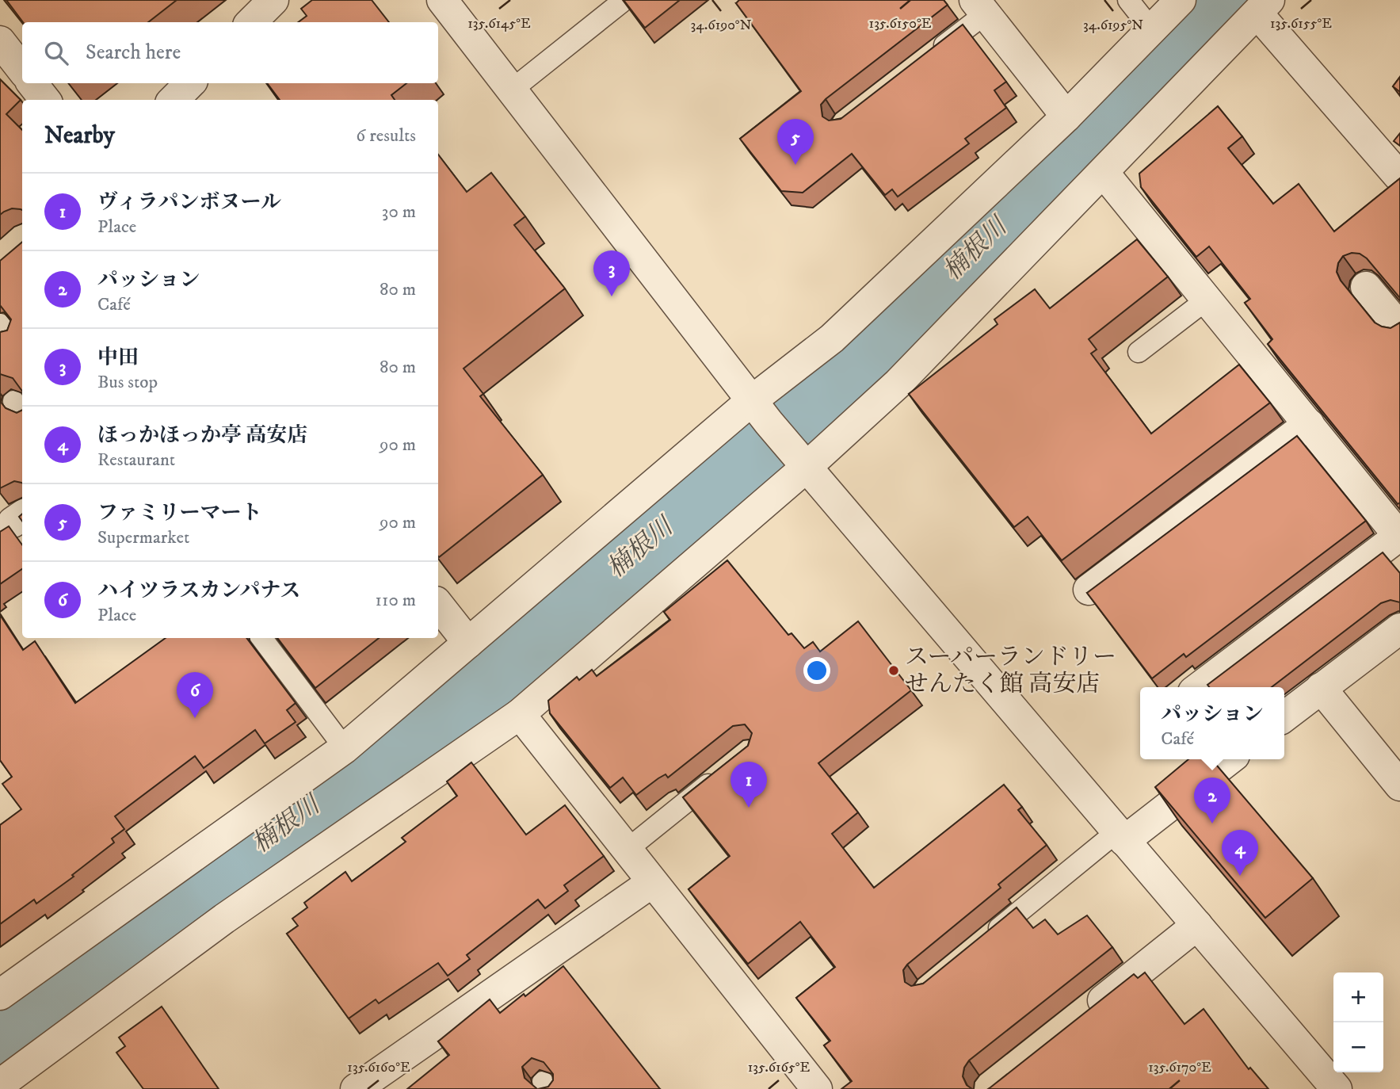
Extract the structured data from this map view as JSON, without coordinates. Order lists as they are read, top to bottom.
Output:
{
  "water": ["楠根川"],
  "places": ["スーパーランドリー せんたく館 高安店"],
  "page": {
    "search": "Search here",
    "heading": ["Nearby", "6 results"],
    "pins": [
      "5",
      "3",
      "6",
      "1",
      "2",
      "4"
    ],
    "list": [
      {
        "mark": "1",
        "name": "ヴィラパンボヌール",
        "note": "Place",
        "value": "30 m"
      },
      {
        "mark": "2",
        "name": "パッション",
        "note": "Café",
        "value": "80 m"
      },
      {
        "mark": "3",
        "name": "中田",
        "note": "Bus stop",
        "value": "80 m"
      },
      {
        "mark": "4",
        "name": "ほっかほっか亭 高安店",
        "note": "Restaurant",
        "value": "90 m"
      },
      {
        "mark": "5",
        "name": "ファミリーマート",
        "note": "Supermarket",
        "value": "90 m"
      },
      {
        "mark": "6",
        "name": "ハイツラスカンパナス",
        "note": "Place",
        "value": "110 m"
      }
    ],
    "popup": ["パッション", "Café"],
    "map_buttons": ["+", "−"]
  },
  "coordinates": [
    "135.6145°E",
    "135.6150°E",
    "135.6155°E",
    "34.6190°N",
    "34.6195°N",
    "135.6160°E",
    "135.6165°E",
    "135.6170°E"
  ]
}
